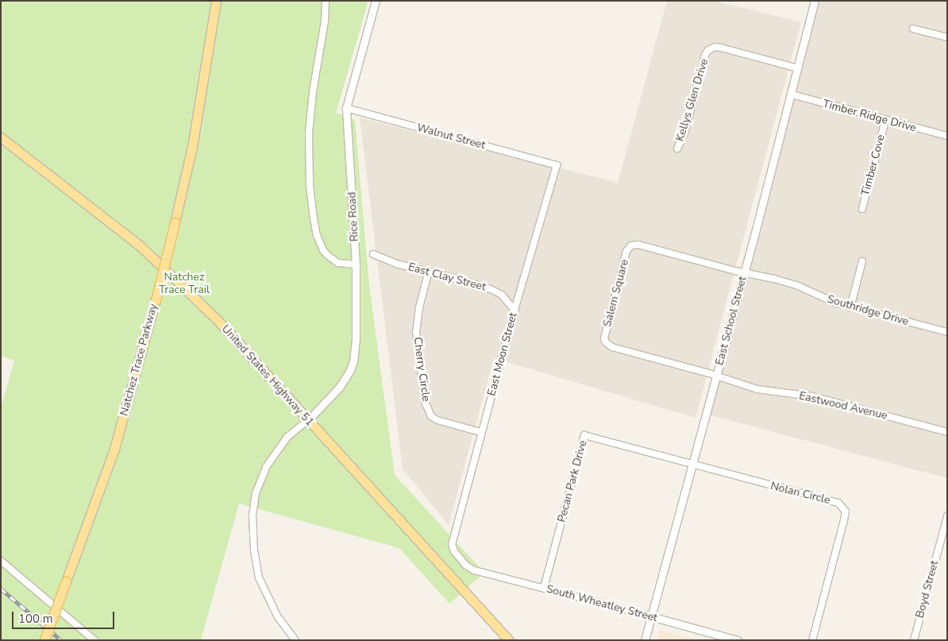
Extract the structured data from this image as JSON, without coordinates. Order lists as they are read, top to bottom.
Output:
{
  "streets": {
    "main road": ["Natchez Trace Parkway", "United States Highway 51"],
    "street": [
      "Kellys Glen Drive",
      "Timber Ridge Drive",
      "Walnut Street",
      "Timber Cove",
      "Rice Road",
      "East Clay Street",
      "Salem Square",
      "Southridge Drive",
      "East School Street",
      "East Moon Street",
      "Cherry Circle",
      "Eastwood Avenue",
      "Pecan Park Drive",
      "Nolan Circle",
      "Boyd Street",
      "South Wheatley Street"
    ]
  },
  "crossings": [
    ["Kellys Glen Drive", "East School Street"],
    ["Timber Ridge Drive", "Timber Cove"],
    ["Timber Ridge Drive", "East School Street"],
    ["Walnut Street", "Rice Road"],
    ["Walnut Street", "East Moon Street"],
    ["Rice Road", "United States Highway 51"],
    ["East Clay Street", "East Moon Street"],
    ["East Clay Street", "Cherry Circle"],
    ["Salem Square", "Southridge Drive"],
    ["Salem Square", "East School Street"],
    ["Salem Square", "Eastwood Avenue"],
    ["Southridge Drive", "East School Street"],
    ["East School Street", "Eastwood Avenue"],
    ["East School Street", "Pecan Park Drive"],
    ["East School Street", "Nolan Circle"],
    ["East School Street", "South Wheatley Street"],
    ["East Moon Street", "Cherry Circle"],
    ["East Moon Street", "South Wheatley Street"],
    ["Pecan Park Drive", "Nolan Circle"],
    ["Pecan Park Drive", "South Wheatley Street"]
  ],
  "parks": ["Natchez Trace Trail"],
  "scale_bar": "100 m"
}
